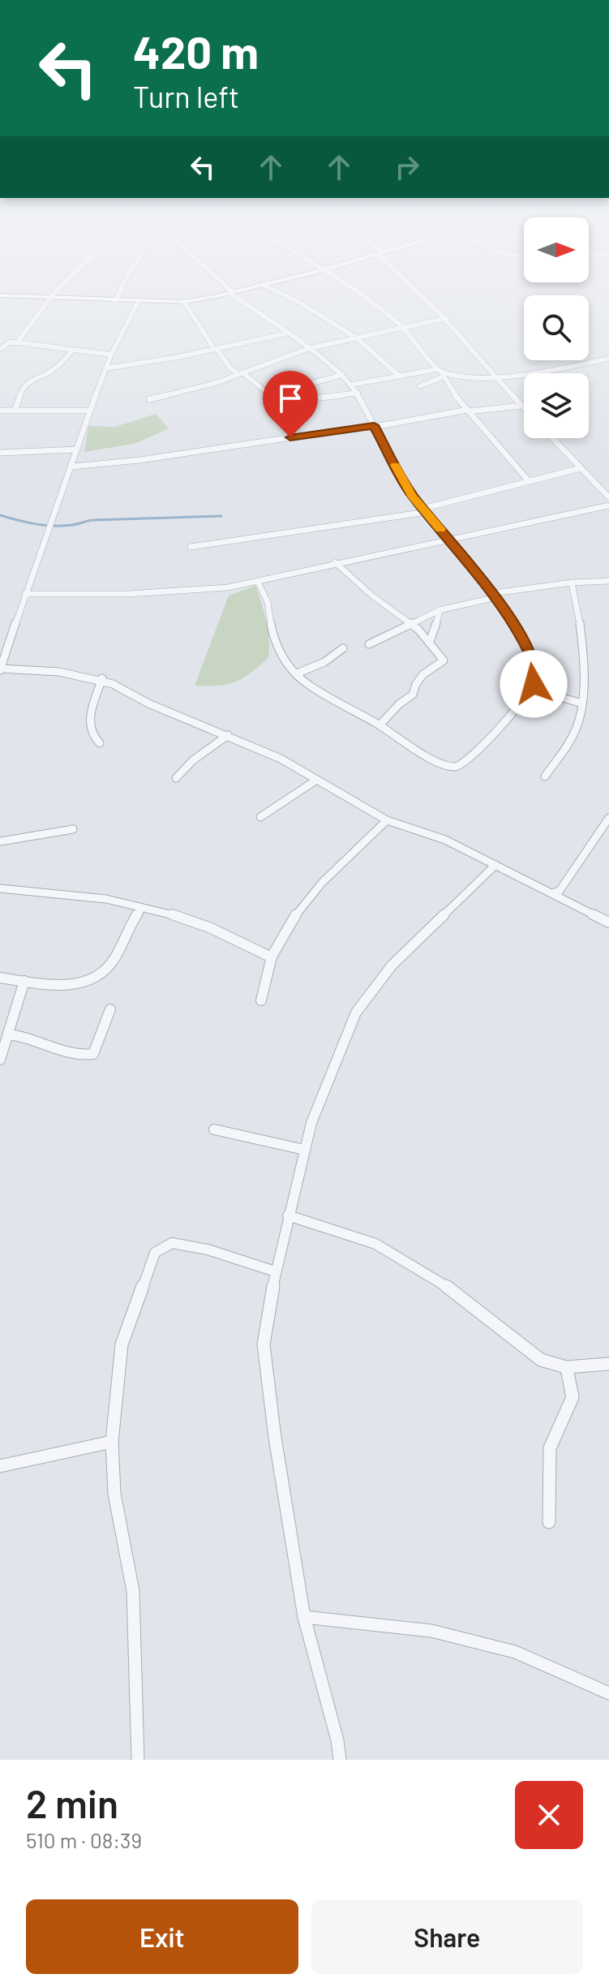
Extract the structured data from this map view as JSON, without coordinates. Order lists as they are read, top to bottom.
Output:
{
  "north": "right",
  "page": {
    "turn": ["420 m", "Turn left"],
    "heading": ["2 min", "510 m · 08:39"],
    "buttons": ["Exit", "Share"]
  }
}
